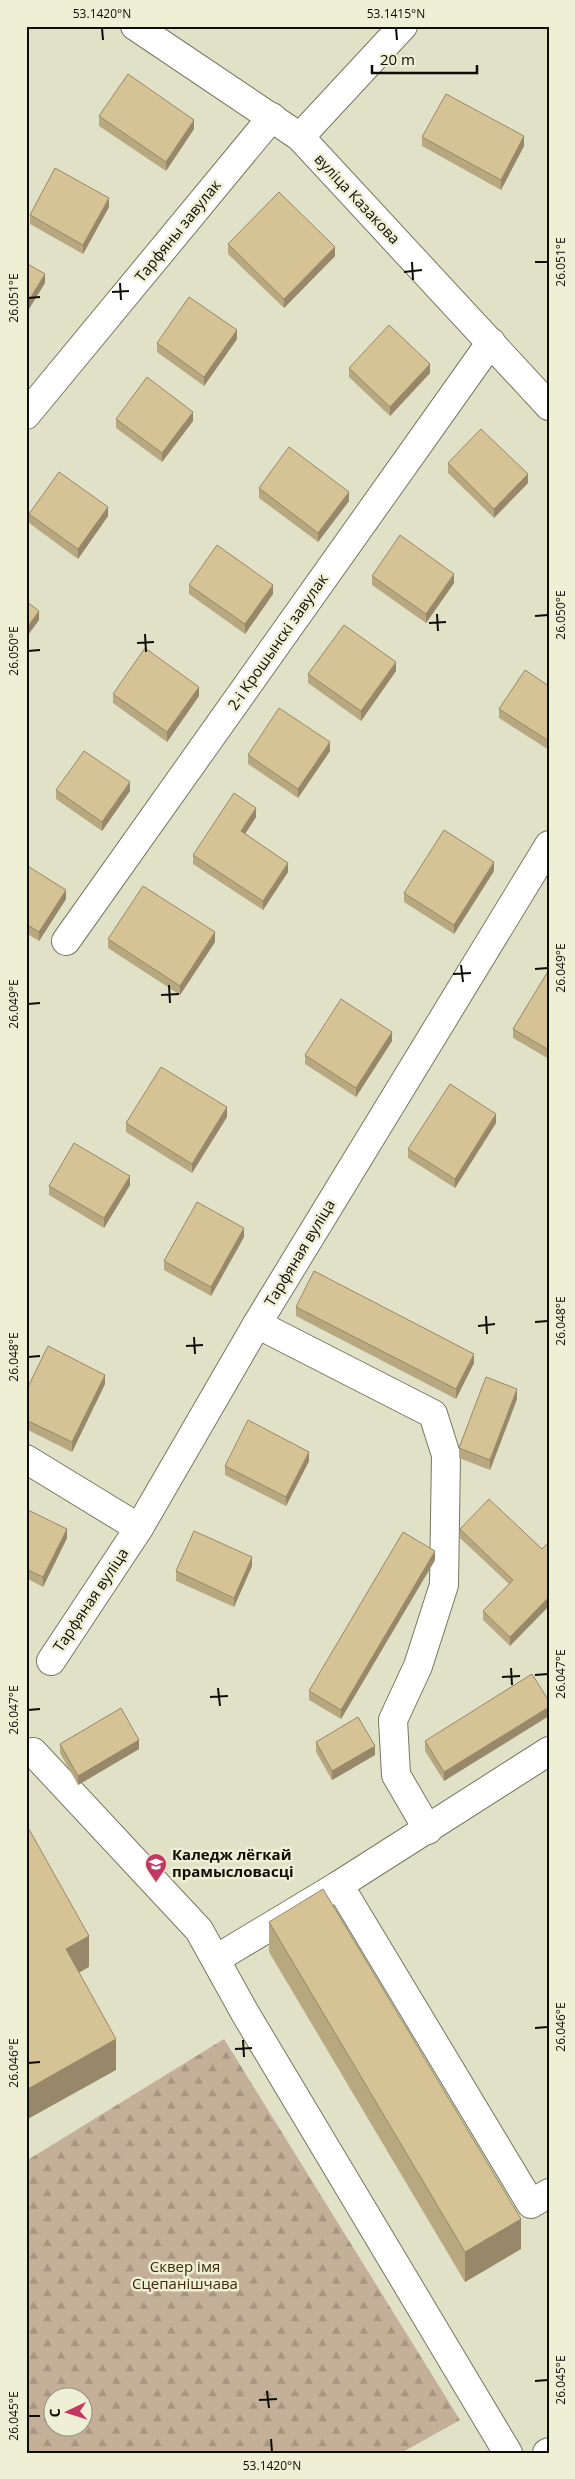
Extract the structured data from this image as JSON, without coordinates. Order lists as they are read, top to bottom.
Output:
{
  "streets": {
    "street": [
      "вуліца Казакова",
      "Тарфяны завулак",
      "2-і Крошынскі завулак",
      "Тарфяная вуліца"
    ]
  },
  "crossings": [
    ["вуліца Казакова", "Тарфяны завулак"],
    ["вуліца Казакова", "2-і Крошынскі завулак"]
  ],
  "parks": ["Сквер імя Сцепанішчава"],
  "places": {
    "school or university": ["Каледж лёгкай прамысловасці"]
  },
  "scale_bar": "20 m",
  "north": "left",
  "coordinates": [
    "53.1420°N",
    "53.1415°N",
    "26.051°E",
    "26.050°E",
    "26.049°E",
    "26.048°E",
    "26.047°E",
    "26.046°E",
    "26.045°E"
  ]
}
